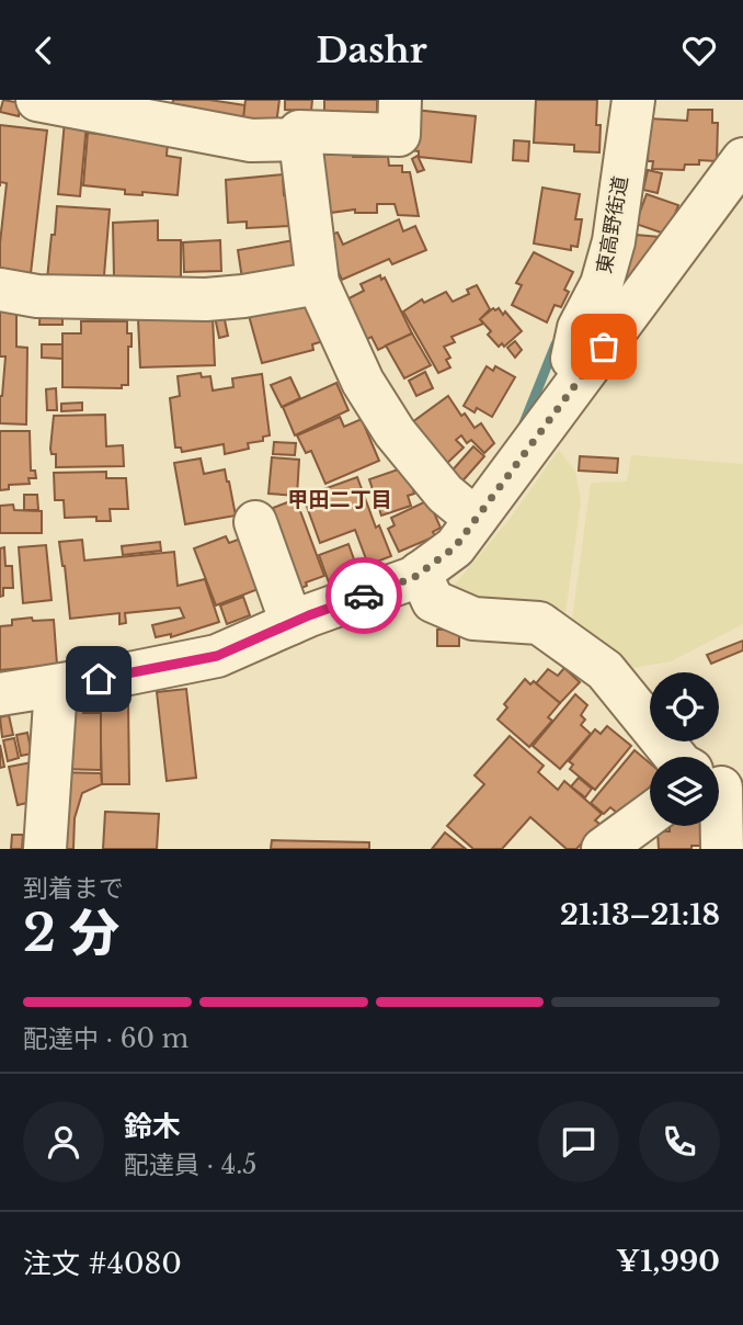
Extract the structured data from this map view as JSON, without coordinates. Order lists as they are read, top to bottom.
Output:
{
  "streets": {
    "street": ["東高野街道"]
  },
  "districts": ["甲田二丁目"],
  "page": {
    "header": "Dashr",
    "heading": ["2 分", "到着まで", "21:13–21:18"],
    "panel": [
      "鈴木",
      "配達員 · 4.5",
      "注文 #4080",
      "¥1,990"
    ],
    "bar": "配達中 · 60 m"
  }
}
